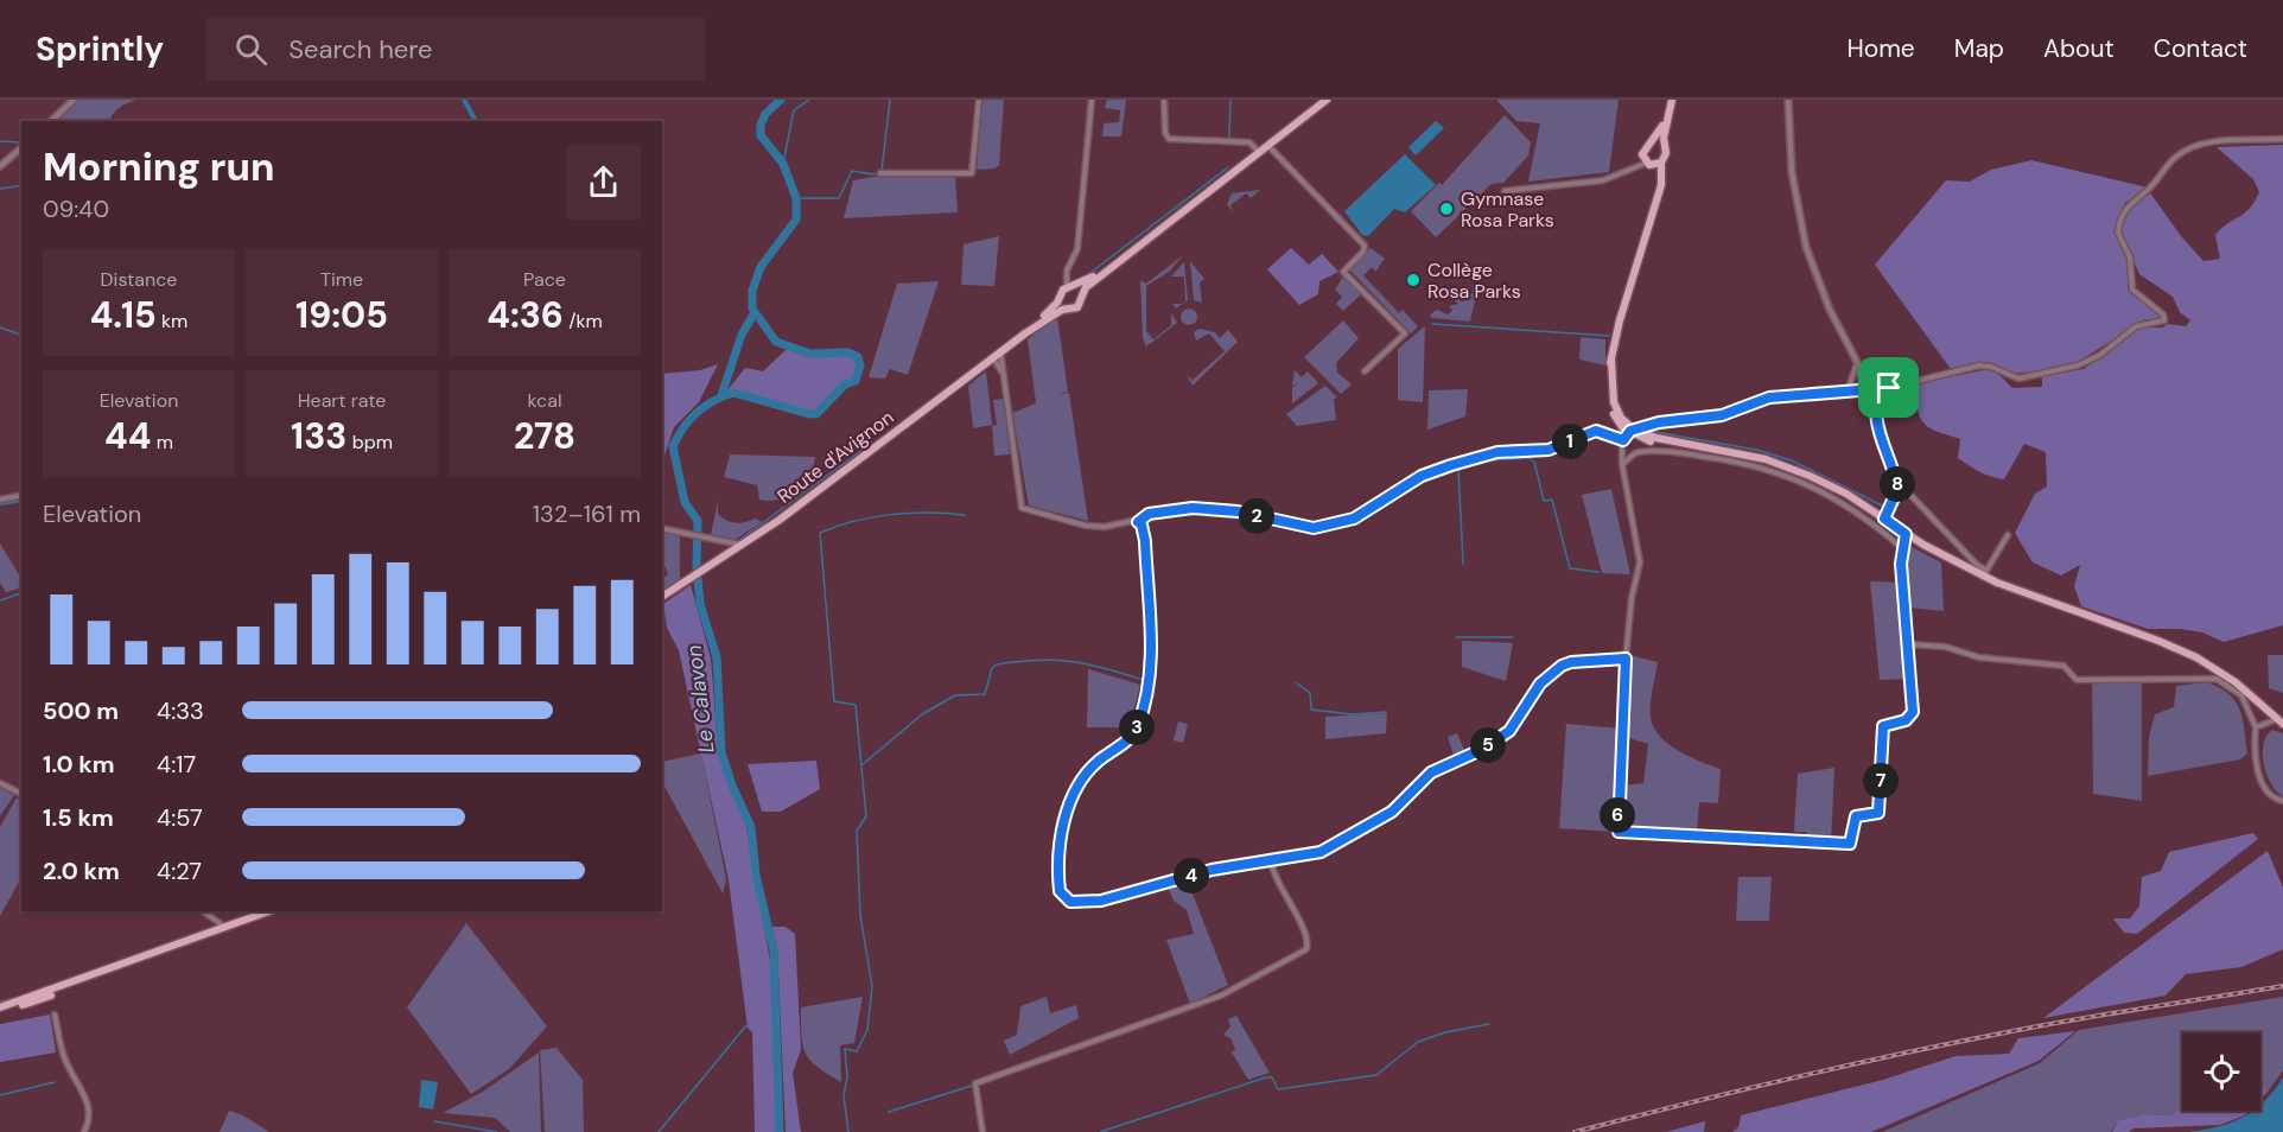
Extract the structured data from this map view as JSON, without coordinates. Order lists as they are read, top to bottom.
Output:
{
  "streets": {
    "main road": ["Route d'Avignon"]
  },
  "water": ["Le Calavon"],
  "places": ["Gymnase Rosa Parks", "Collège Rosa Parks"],
  "page": {
    "header": "Sprintly",
    "search": "Search here",
    "nav": [
      "Home",
      "Map",
      "About",
      "Contact"
    ],
    "heading": ["Morning run", "09:40"],
    "stats": [
      ["Distance", "4.15 km"],
      ["Time", "19:05"],
      ["Pace", "4:36 /km"],
      ["Elevation", "44 m"],
      ["Heart rate", "133 bpm"],
      ["kcal", "278"]
    ],
    "pins": [
      "1",
      "8",
      "2",
      "3",
      "5",
      "7",
      "6",
      "4"
    ],
    "chart": ["Elevation", "132–161 m"],
    "list": [
      {
        "name": "500 m",
        "note": "4:33"
      },
      {
        "name": "1.0 km",
        "note": "4:17"
      },
      {
        "name": "1.5 km",
        "note": "4:57"
      },
      {
        "name": "2.0 km",
        "note": "4:27"
      }
    ]
  }
}
